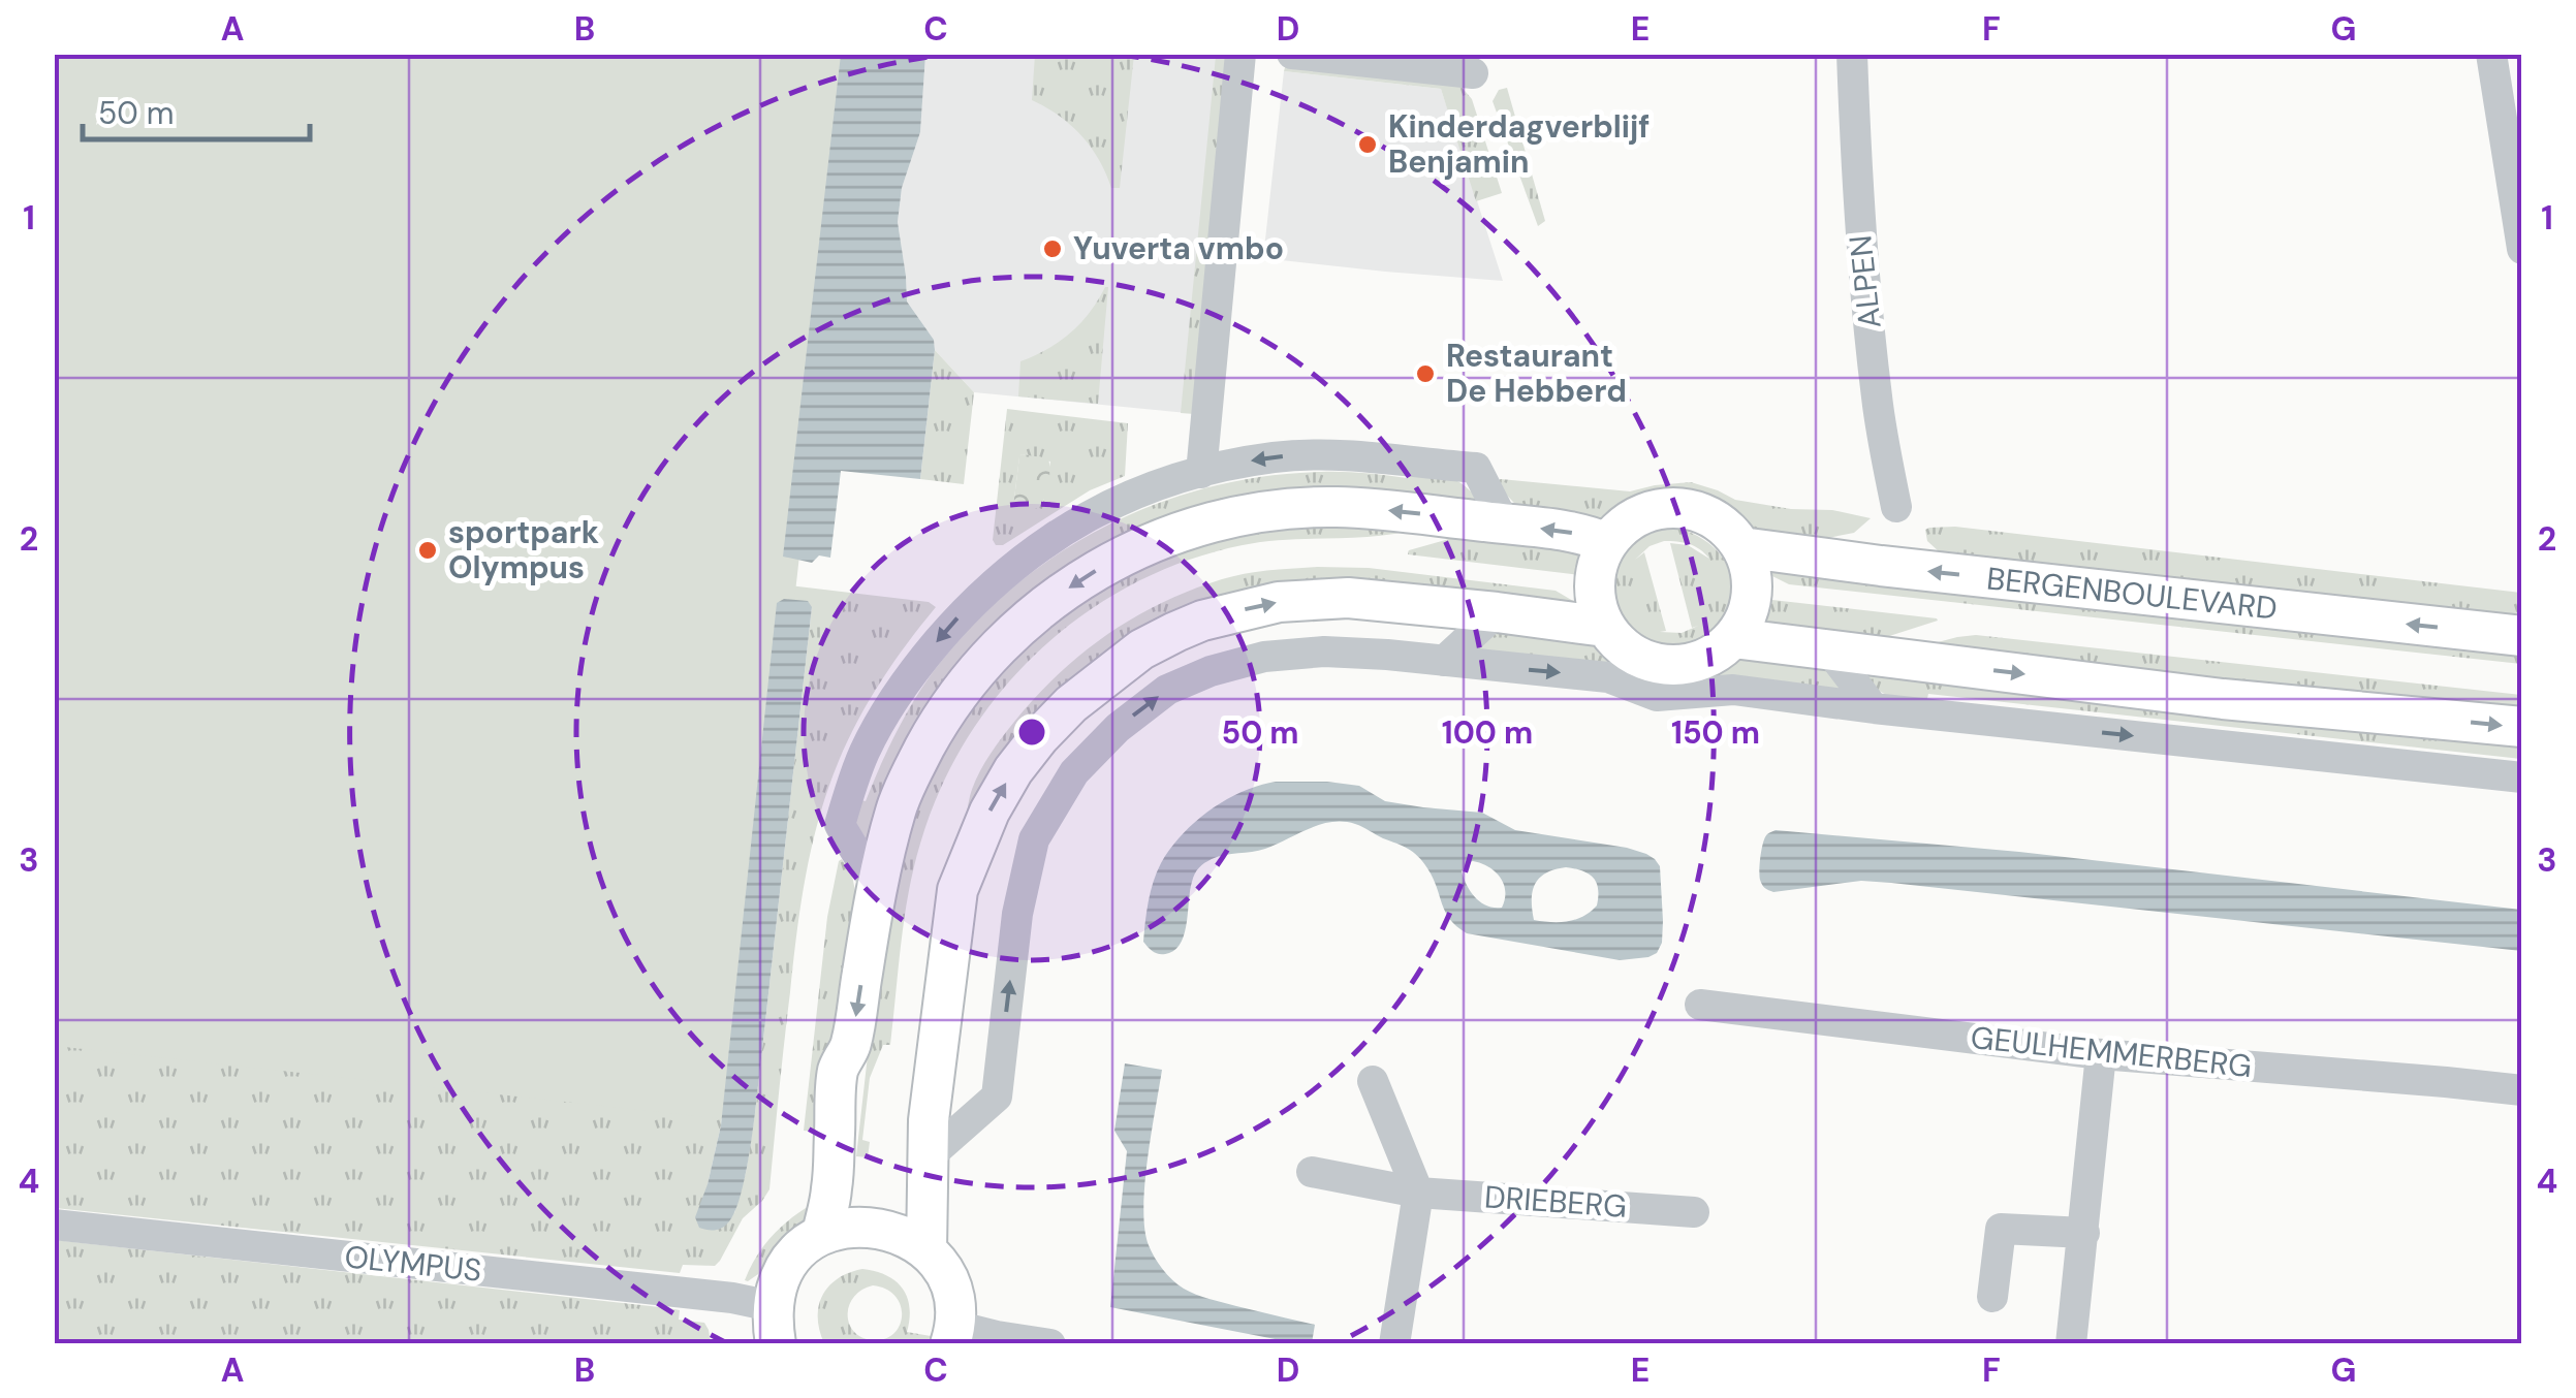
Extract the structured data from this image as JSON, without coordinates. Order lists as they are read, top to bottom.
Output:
{
  "streets": {
    "main road": ["BERGENBOULEVARD"],
    "street": [
      "ALPEN",
      "GEULHEMMERBERG",
      "DRIEBERG",
      "OLYMPUS"
    ]
  },
  "places": [
    "Kinderdagverblijf Benjamin",
    "Yuverta vmbo",
    "Restaurant De Hebberd",
    "sportpark Olympus"
  ],
  "scale_bar": "50 m",
  "grid": {
    "columns": [
      "A",
      "B",
      "C",
      "D",
      "E",
      "F",
      "G"
    ],
    "rows": [
      "1",
      "2",
      "3",
      "4"
    ]
  },
  "rings": ["50 m", "100 m", "150 m"]
}
